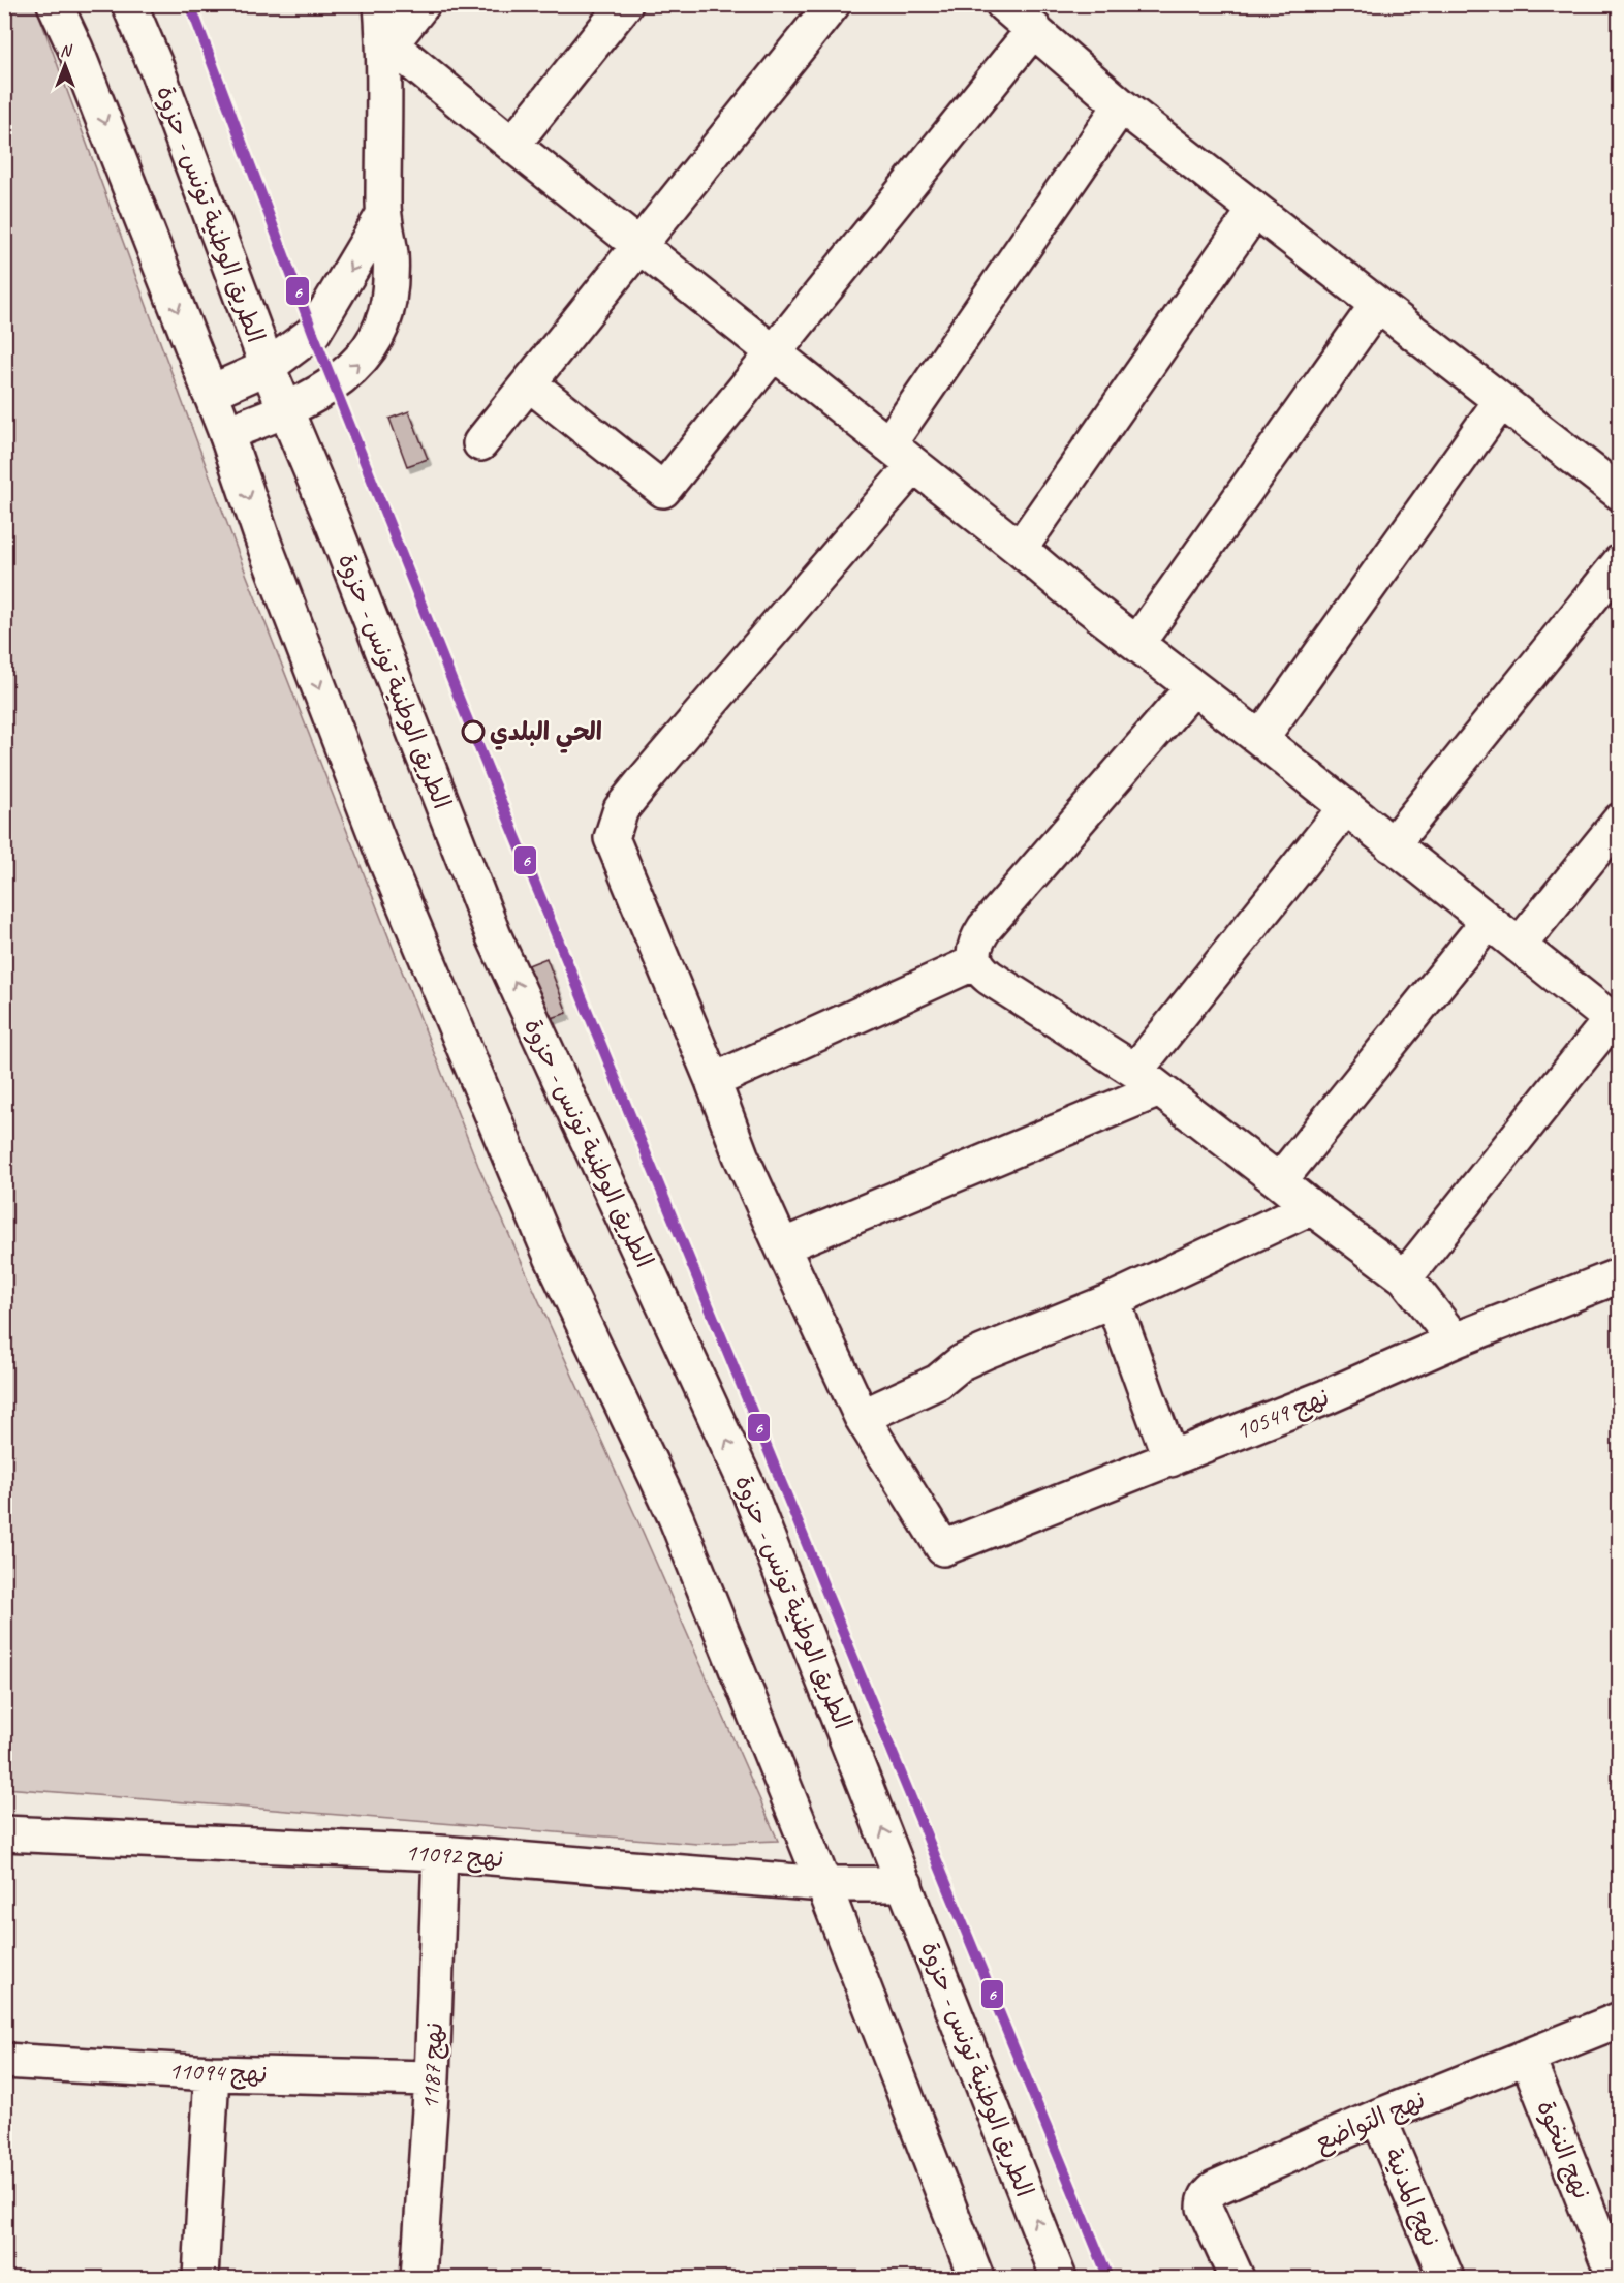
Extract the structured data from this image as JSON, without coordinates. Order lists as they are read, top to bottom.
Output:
{
  "streets": {
    "main road": [
      "الطريق الوطنية تونس - حزوة",
      "نهج 10549",
      "نهج 11092",
      "نهج 1187",
      "نهج 11094",
      "نهج التواضع",
      "نهج النخوة",
      "نهج المدنية"
    ]
  },
  "crossings": [
    ["الطريق الوطنية تونس - حزوة", "نهج 11092"],
    ["نهج 11092", "نهج 1187"],
    ["نهج 1187", "نهج 11094"],
    ["نهج التواضع", "نهج النخوة"],
    ["نهج التواضع", "نهج المدنية"]
  ],
  "places": ["الحي البلدي"],
  "lines": ["transit line 6"],
  "north": "top"
}
